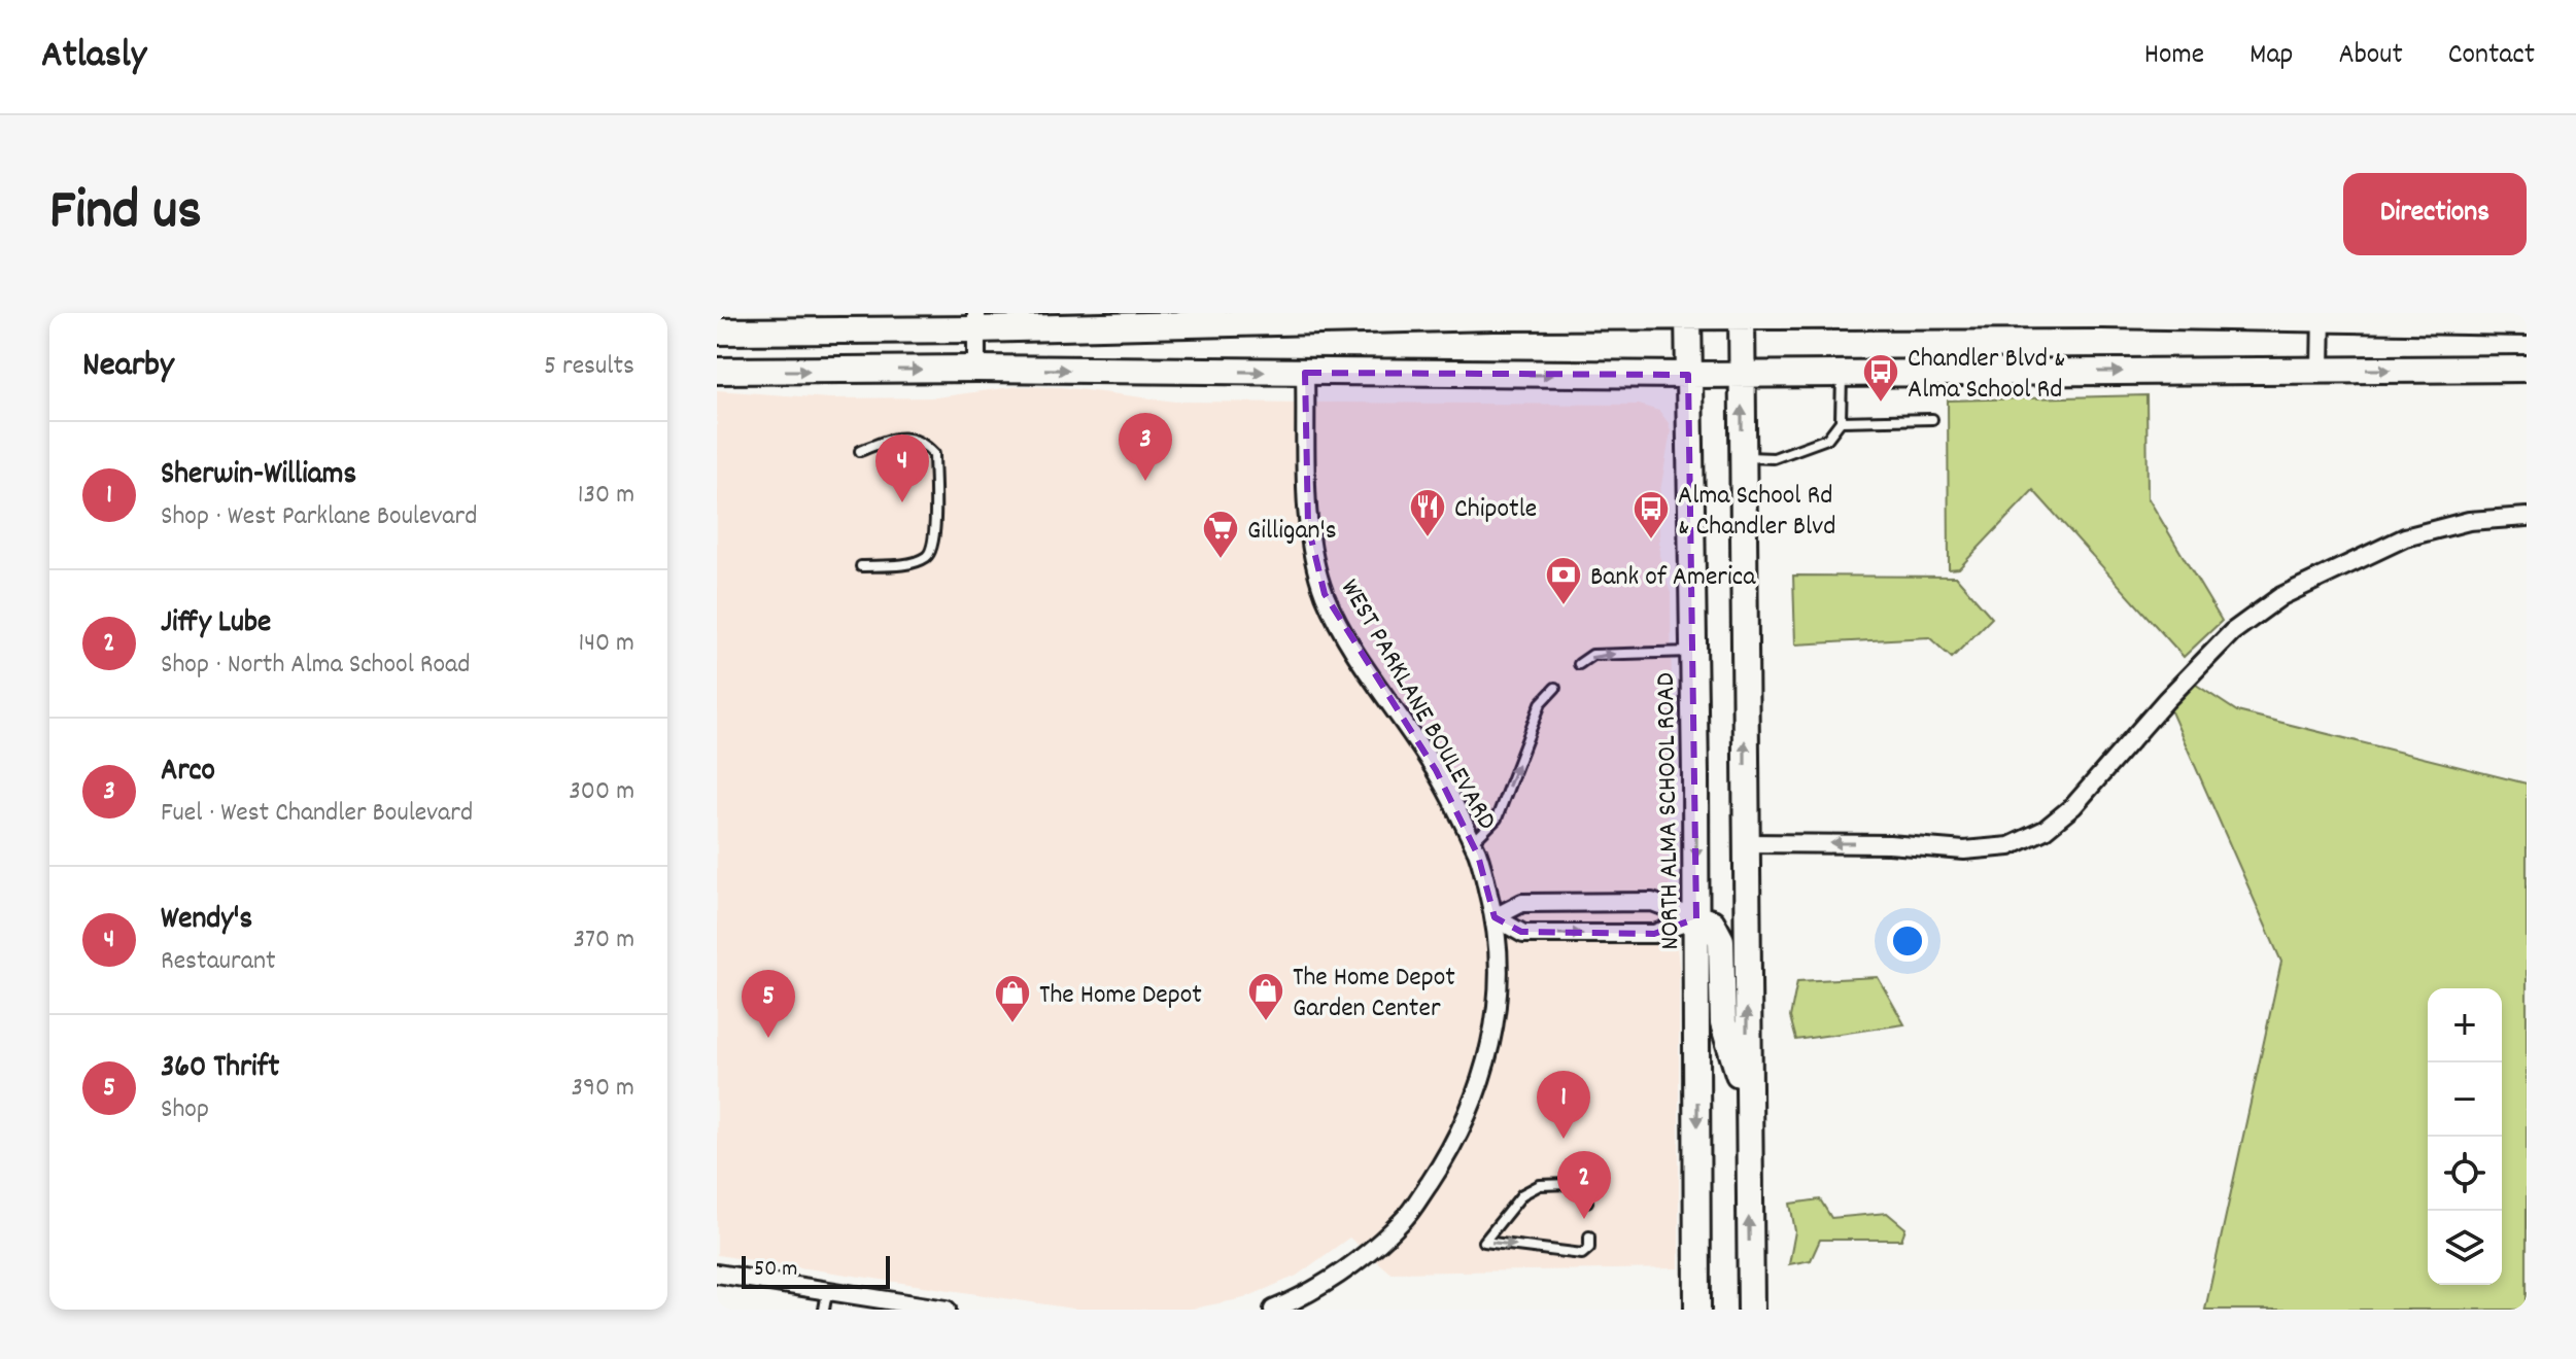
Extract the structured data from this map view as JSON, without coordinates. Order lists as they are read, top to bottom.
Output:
{
  "streets": {
    "main road": ["NORTH ALMA SCHOOL ROAD"],
    "street": ["WEST PARKLANE BOULEVARD"]
  },
  "places": {
    "bus stop": ["Chandler Blvd & Alma School Rd", "Alma School Rd & Chandler Blvd"],
    "restaurant": ["Chipotle"],
    "supermarket": ["Gilligan's"],
    "bank": ["Bank of America"],
    "shop": ["The Home Depot Garden Center", "The Home Depot"]
  },
  "scale_bar": "50 m",
  "page": {
    "header": "Atlasly",
    "nav": [
      "Home",
      "Map",
      "About",
      "Contact"
    ],
    "title": "Find us",
    "buttons": "Directions",
    "heading": ["Nearby", "5 results"],
    "pins": [
      "3",
      "4",
      "5",
      "1",
      "2"
    ],
    "list": [
      {
        "mark": "1",
        "name": "Sherwin-Williams",
        "note": "Shop · West Parklane Boulevard",
        "value": "130 m"
      },
      {
        "mark": "2",
        "name": "Jiffy Lube",
        "note": "Shop · North Alma School Road",
        "value": "140 m"
      },
      {
        "mark": "3",
        "name": "Arco",
        "note": "Fuel · West Chandler Boulevard",
        "value": "300 m"
      },
      {
        "mark": "4",
        "name": "Wendy's",
        "note": "Restaurant",
        "value": "370 m"
      },
      {
        "mark": "5",
        "name": "360 Thrift",
        "note": "Shop",
        "value": "390 m"
      }
    ],
    "map_buttons": ["+", "−"],
    "scale": "50 m"
  }
}
